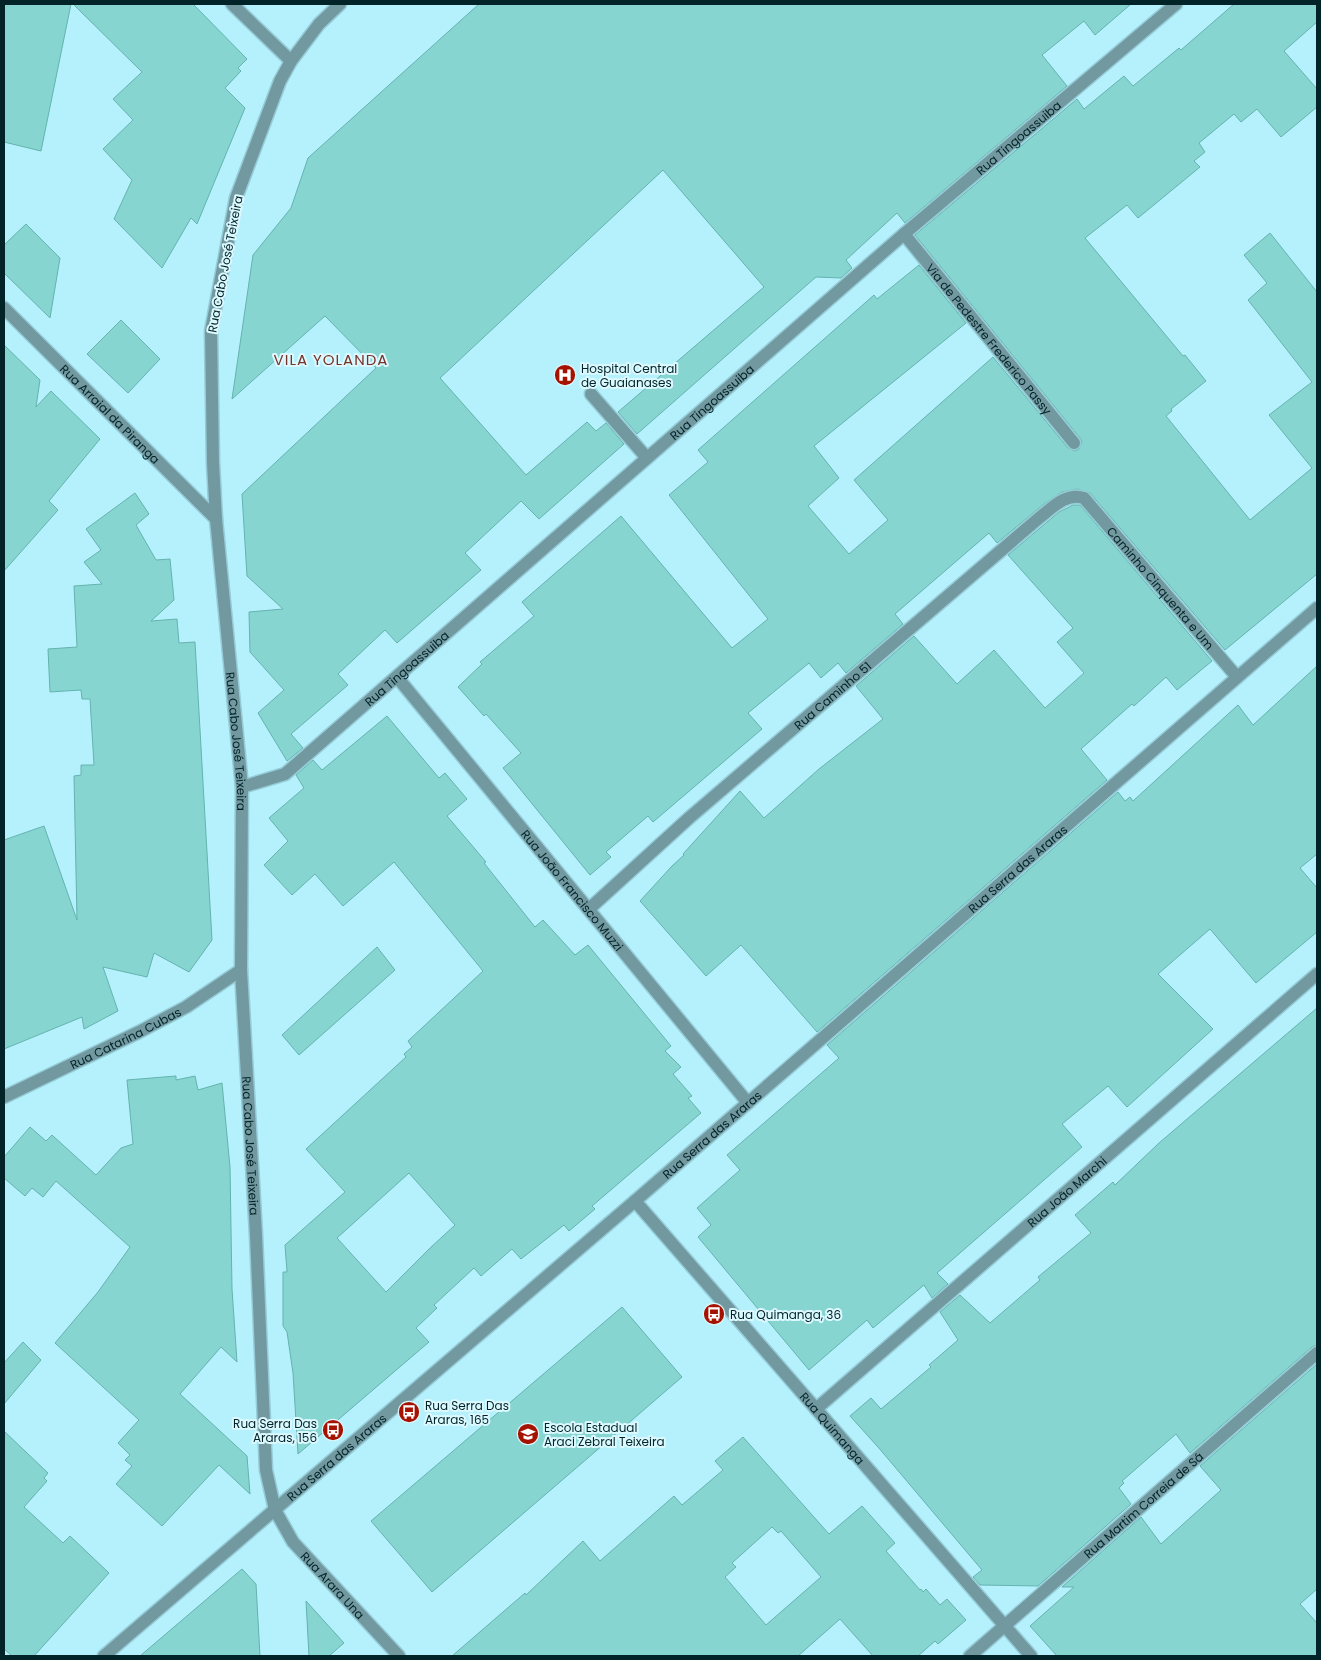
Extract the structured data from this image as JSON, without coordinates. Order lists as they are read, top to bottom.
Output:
{
  "streets": {
    "street": [
      "Rua Tingoassuiba",
      "Rua Cabo José Teixeira",
      "Via de Pedestre Frederico Passy",
      "Rua Arraial da Piranga",
      "Caminho Cinquenta e Um",
      "Rua Caminho 51",
      "Rua Serra das Araras",
      "Rua João Francisco Muzzi",
      "Rua Catarina Cubas",
      "Rua João Marchi",
      "Rua Quimanga",
      "Rua Martim Correia de Sá",
      "Rua Arara Una"
    ]
  },
  "crossings": [
    ["Rua Tingoassuiba", "Rua Cabo José Teixeira"],
    ["Rua Tingoassuiba", "Via de Pedestre Frederico Passy"],
    ["Rua Tingoassuiba", "Rua João Francisco Muzzi"],
    ["Rua Cabo José Teixeira", "Rua Arraial da Piranga"],
    ["Rua Cabo José Teixeira", "Rua Serra das Araras"],
    ["Rua Cabo José Teixeira", "Rua Catarina Cubas"],
    ["Rua Cabo José Teixeira", "Rua Arara Una"],
    ["Caminho Cinquenta e Um", "Rua Caminho 51"],
    ["Caminho Cinquenta e Um", "Rua Serra das Araras"],
    ["Rua Caminho 51", "Rua João Francisco Muzzi"],
    ["Rua Serra das Araras", "Rua João Francisco Muzzi"],
    ["Rua Serra das Araras", "Rua Quimanga"],
    ["Rua Serra das Araras", "Rua Arara Una"],
    ["Rua João Marchi", "Rua Quimanga"],
    ["Rua Quimanga", "Rua Martim Correia de Sá"]
  ],
  "districts": ["VILA YOLANDA"],
  "places": {
    "hospital": ["Hospital Central de Guaianases"],
    "bus stop": ["Rua Quimanga, 36", "Rua Serra Das Araras, 165", "Rua Serra Das Araras, 156"],
    "school or university": ["Escola Estadual Araci Zebral Teixeira"]
  }
}
